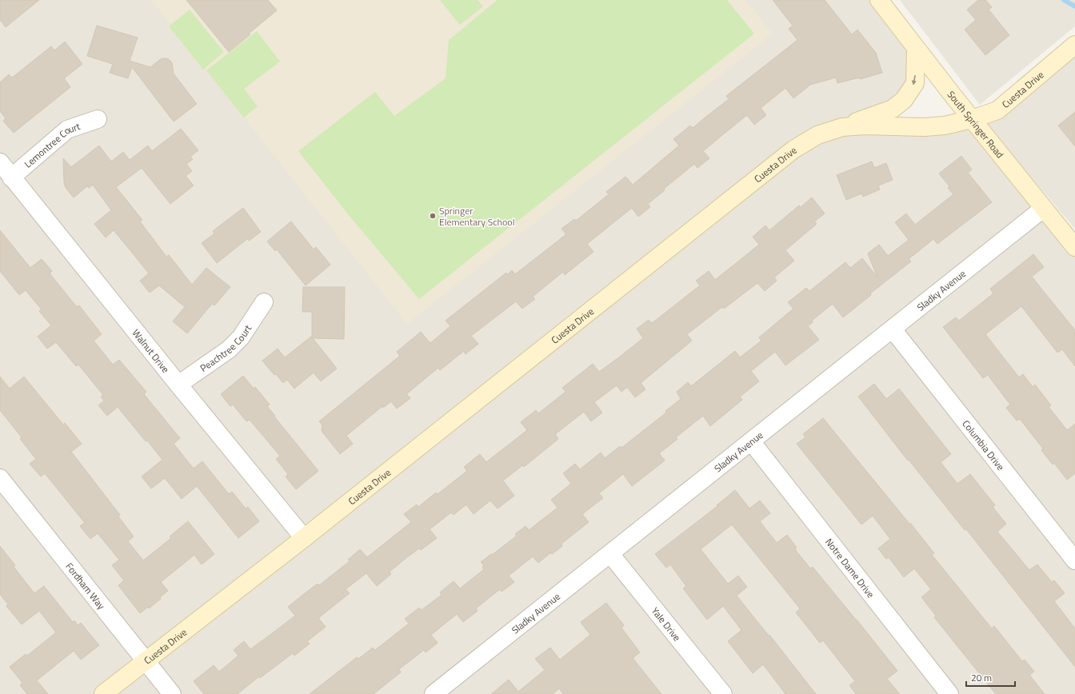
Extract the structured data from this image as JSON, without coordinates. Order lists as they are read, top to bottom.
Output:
{
  "streets": {
    "street": [
      "Cuesta Drive",
      "South Springer Road",
      "Lemontree Court",
      "Sladky Avenue",
      "Peachtree Court",
      "Walnut Drive",
      "Columbia Drive",
      "Notre Dame Drive",
      "Fordham Way",
      "Yale Drive"
    ]
  },
  "crossings": [
    ["Cuesta Drive", "South Springer Road"],
    ["Cuesta Drive", "Walnut Drive"],
    ["Cuesta Drive", "Fordham Way"],
    ["South Springer Road", "Sladky Avenue"],
    ["Lemontree Court", "Walnut Drive"],
    ["Sladky Avenue", "Columbia Drive"],
    ["Sladky Avenue", "Notre Dame Drive"],
    ["Sladky Avenue", "Yale Drive"],
    ["Peachtree Court", "Walnut Drive"]
  ],
  "places": ["Springer Elementary School"],
  "scale_bar": "20 m"
}
